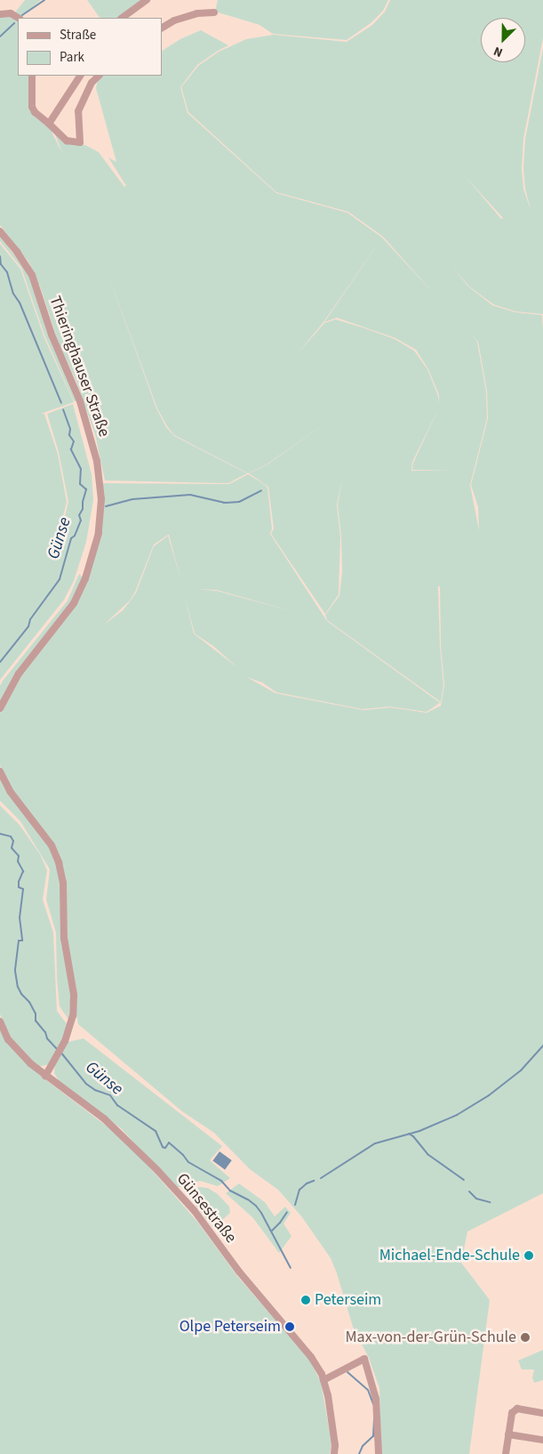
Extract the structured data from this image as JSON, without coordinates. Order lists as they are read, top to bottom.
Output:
{
  "streets": {
    "street": ["Thieringhauser Straße", "Günsestraße"]
  },
  "water": ["Günse"],
  "places": [
    "Michael-Ende-Schule",
    "Peterseim",
    "Olpe Peterseim",
    "Max-von-der-Grün-Schule"
  ],
  "legend": ["Straße", "Park"],
  "north": "bottom left"
}
